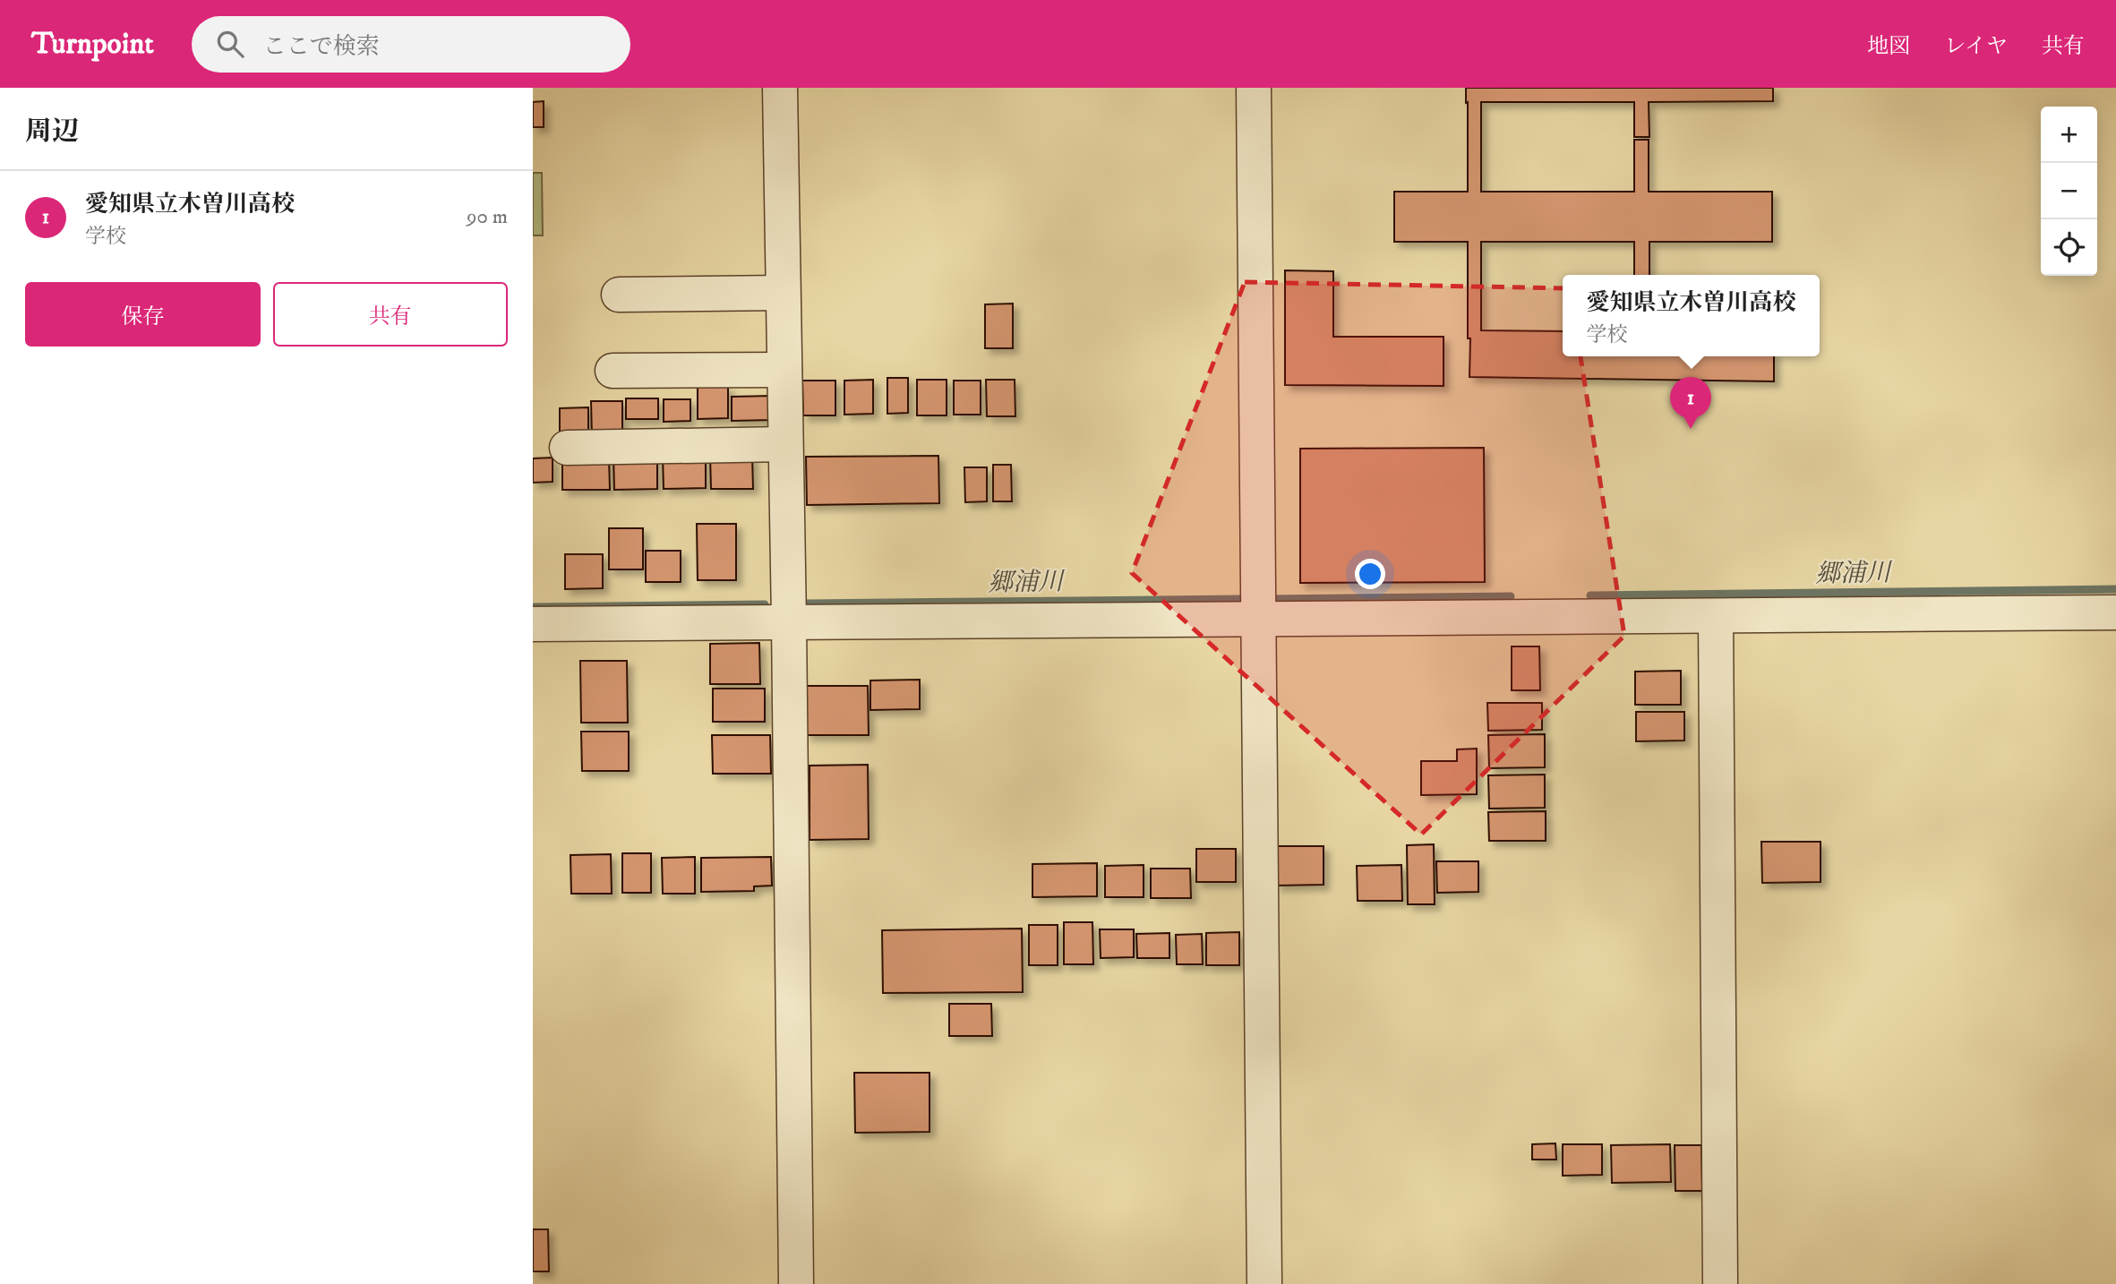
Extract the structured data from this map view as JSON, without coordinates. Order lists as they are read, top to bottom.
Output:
{
  "water": ["郷浦川"],
  "page": {
    "header": "Turnpoint",
    "search": "ここで検索",
    "nav": ["地図", "レイヤ", "共有"],
    "heading": "周辺",
    "map_buttons": ["+", "−"],
    "list": [
      {
        "mark": "1",
        "name": "愛知県立木曽川高校",
        "note": "学校",
        "value": "90 m"
      }
    ],
    "buttons": ["保存", "共有"],
    "popup": ["愛知県立木曽川高校", "学校"],
    "pins": "1"
  }
}
